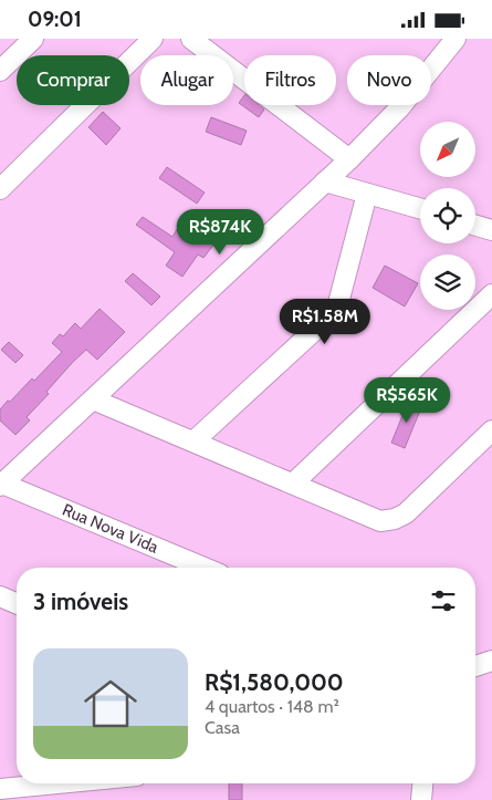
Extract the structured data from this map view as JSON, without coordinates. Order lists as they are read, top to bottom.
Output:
{
  "streets": {
    "street": ["Rua Nova Vida"]
  },
  "north": "bottom left",
  "page": {
    "status": "09:01",
    "chip": [
      "Comprar",
      "Alugar",
      "Filtros",
      "Novo"
    ],
    "price": ["R$874K", "R$1.58M", "R$565K"],
    "heading": "3 imóveis",
    "list": [
      {
        "name": "R$1,580,000",
        "note": "4 quartos · 148 m² · Casa"
      }
    ]
  }
}
